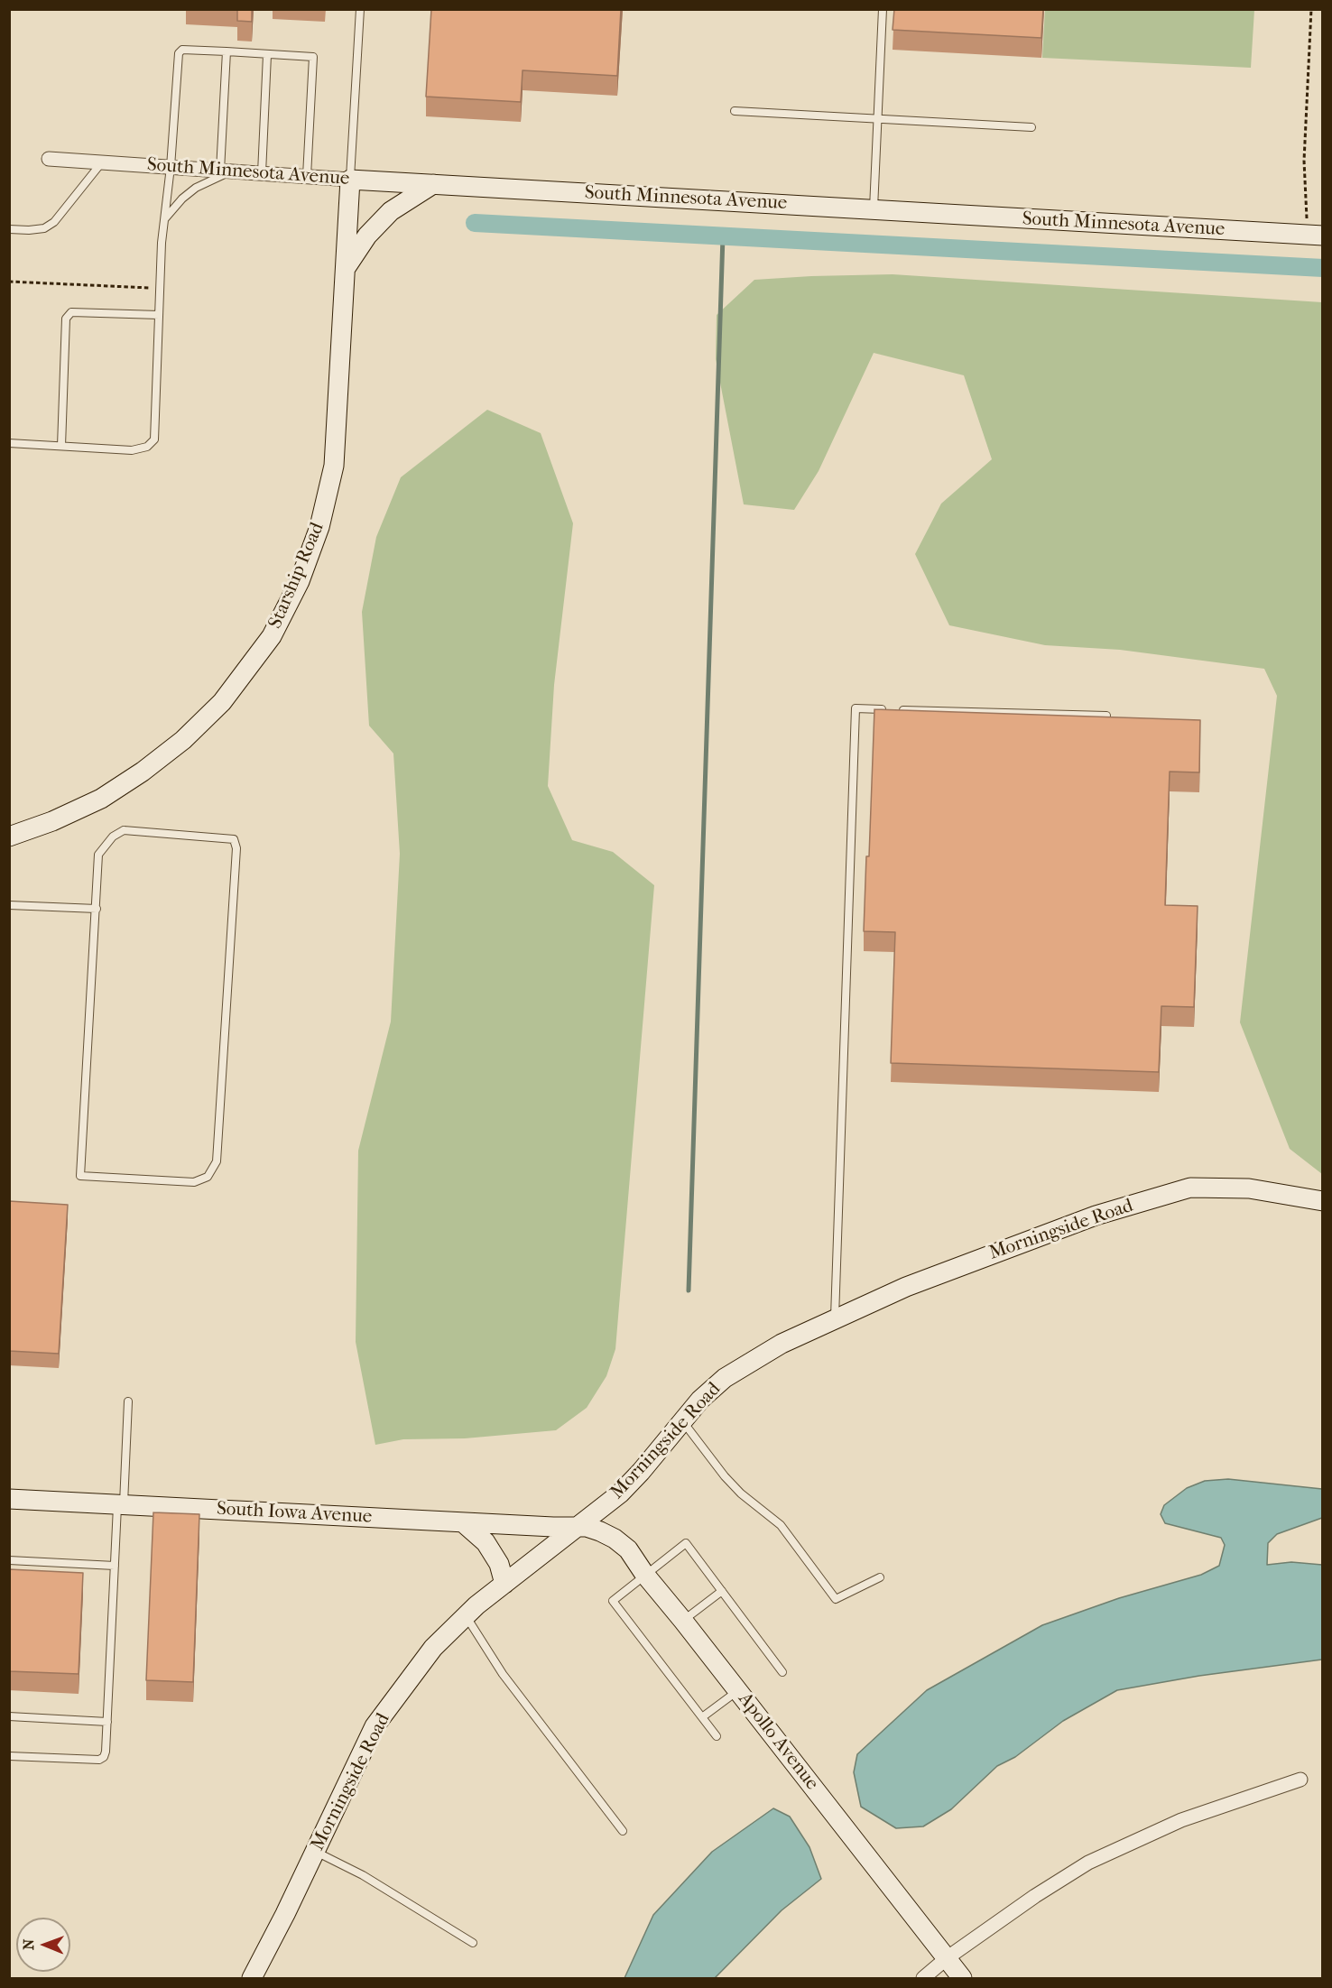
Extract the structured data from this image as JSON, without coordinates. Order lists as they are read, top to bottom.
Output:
{
  "streets": {
    "street": [
      "South Minnesota Avenue",
      "Starship Road",
      "Morningside Road",
      "South Iowa Avenue",
      "Apollo Avenue"
    ]
  },
  "crossings": [
    ["South Minnesota Avenue", "Starship Road"],
    ["Morningside Road", "South Iowa Avenue"],
    ["Morningside Road", "Apollo Avenue"],
    ["South Iowa Avenue", "Apollo Avenue"]
  ],
  "north": "left"
}
